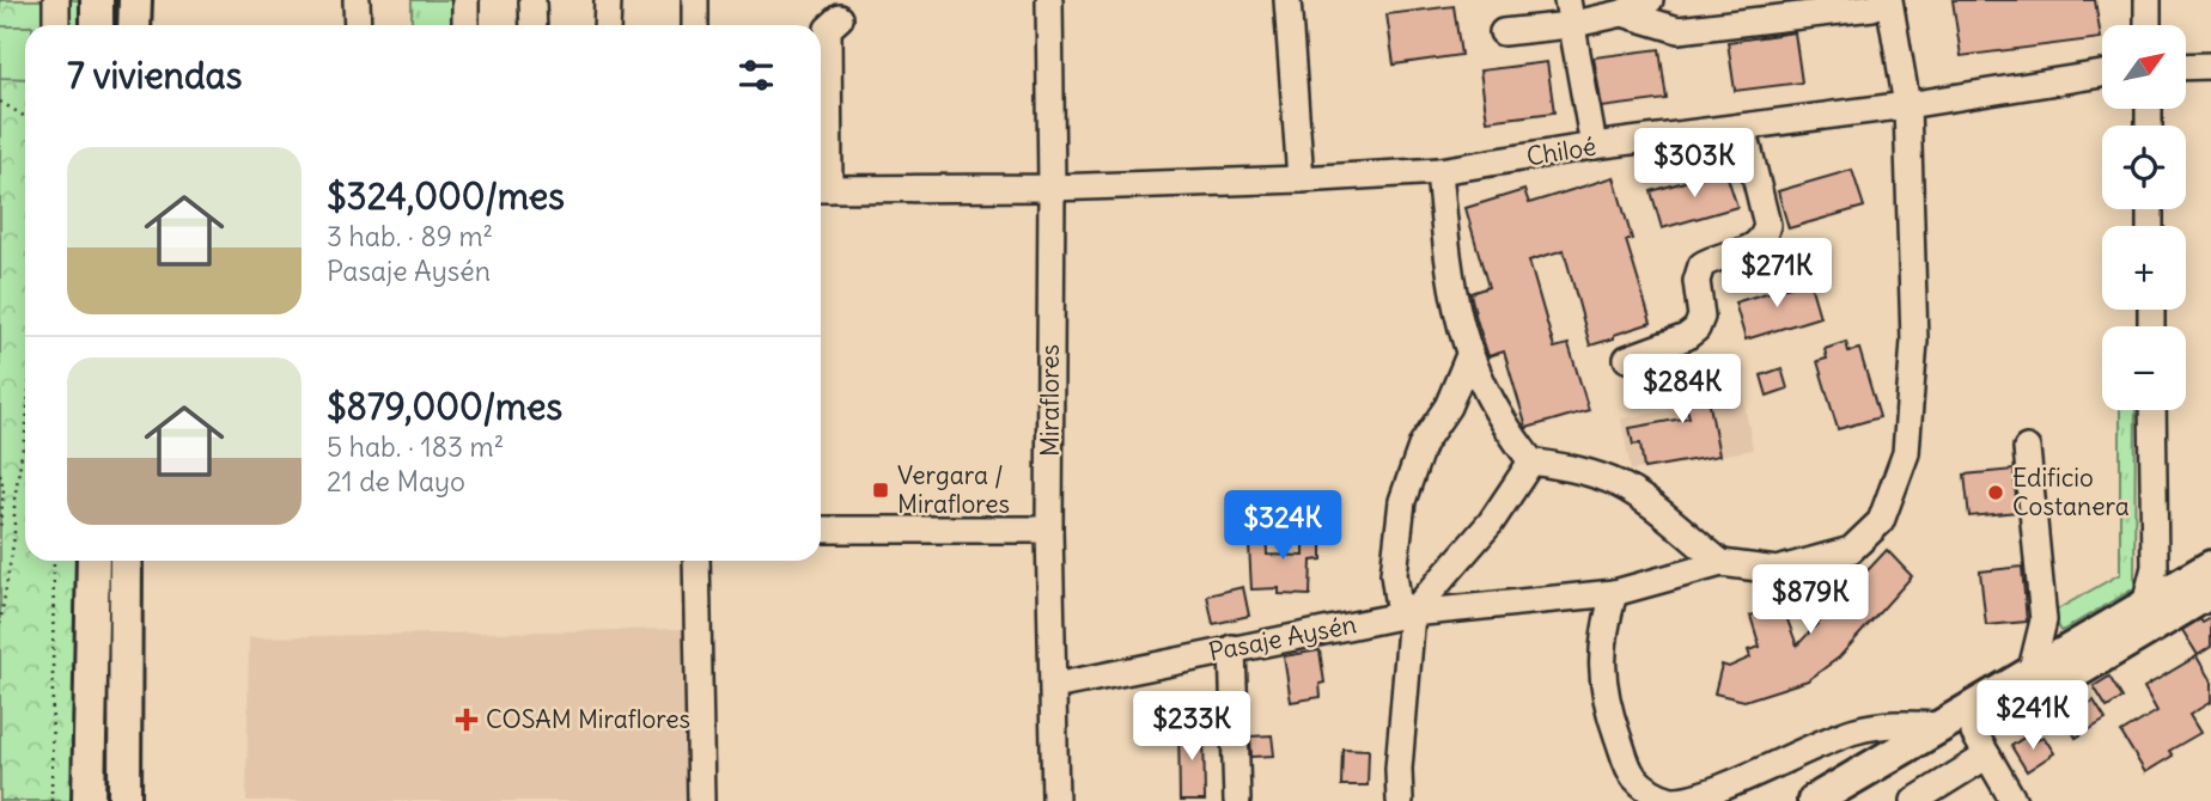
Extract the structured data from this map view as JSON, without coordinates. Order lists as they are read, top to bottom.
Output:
{
  "streets": {
    "street": ["Chiloé", "Miraflores", "Pasaje Aysén"]
  },
  "crossings": [
    ["Chiloé", "Miraflores"],
    ["Miraflores", "Pasaje Aysén"]
  ],
  "places": {
    "transit": ["Vergara / Miraflores"],
    "other": ["Edificio Costanera"],
    "health": ["COSAM Miraflores"]
  },
  "north": "top right",
  "page": {
    "map_buttons": ["+", "−"],
    "heading": "7 viviendas",
    "list": [
      {
        "name": "$324,000/mes",
        "note": "3 hab. · 89 m² · Pasaje Aysén"
      },
      {
        "name": "$879,000/mes",
        "note": "5 hab. · 183 m² · 21 de Mayo"
      }
    ],
    "price": [
      "$303K",
      "$271K",
      "$284K",
      "$324K",
      "$879K",
      "$241K",
      "$233K"
    ]
  }
}
